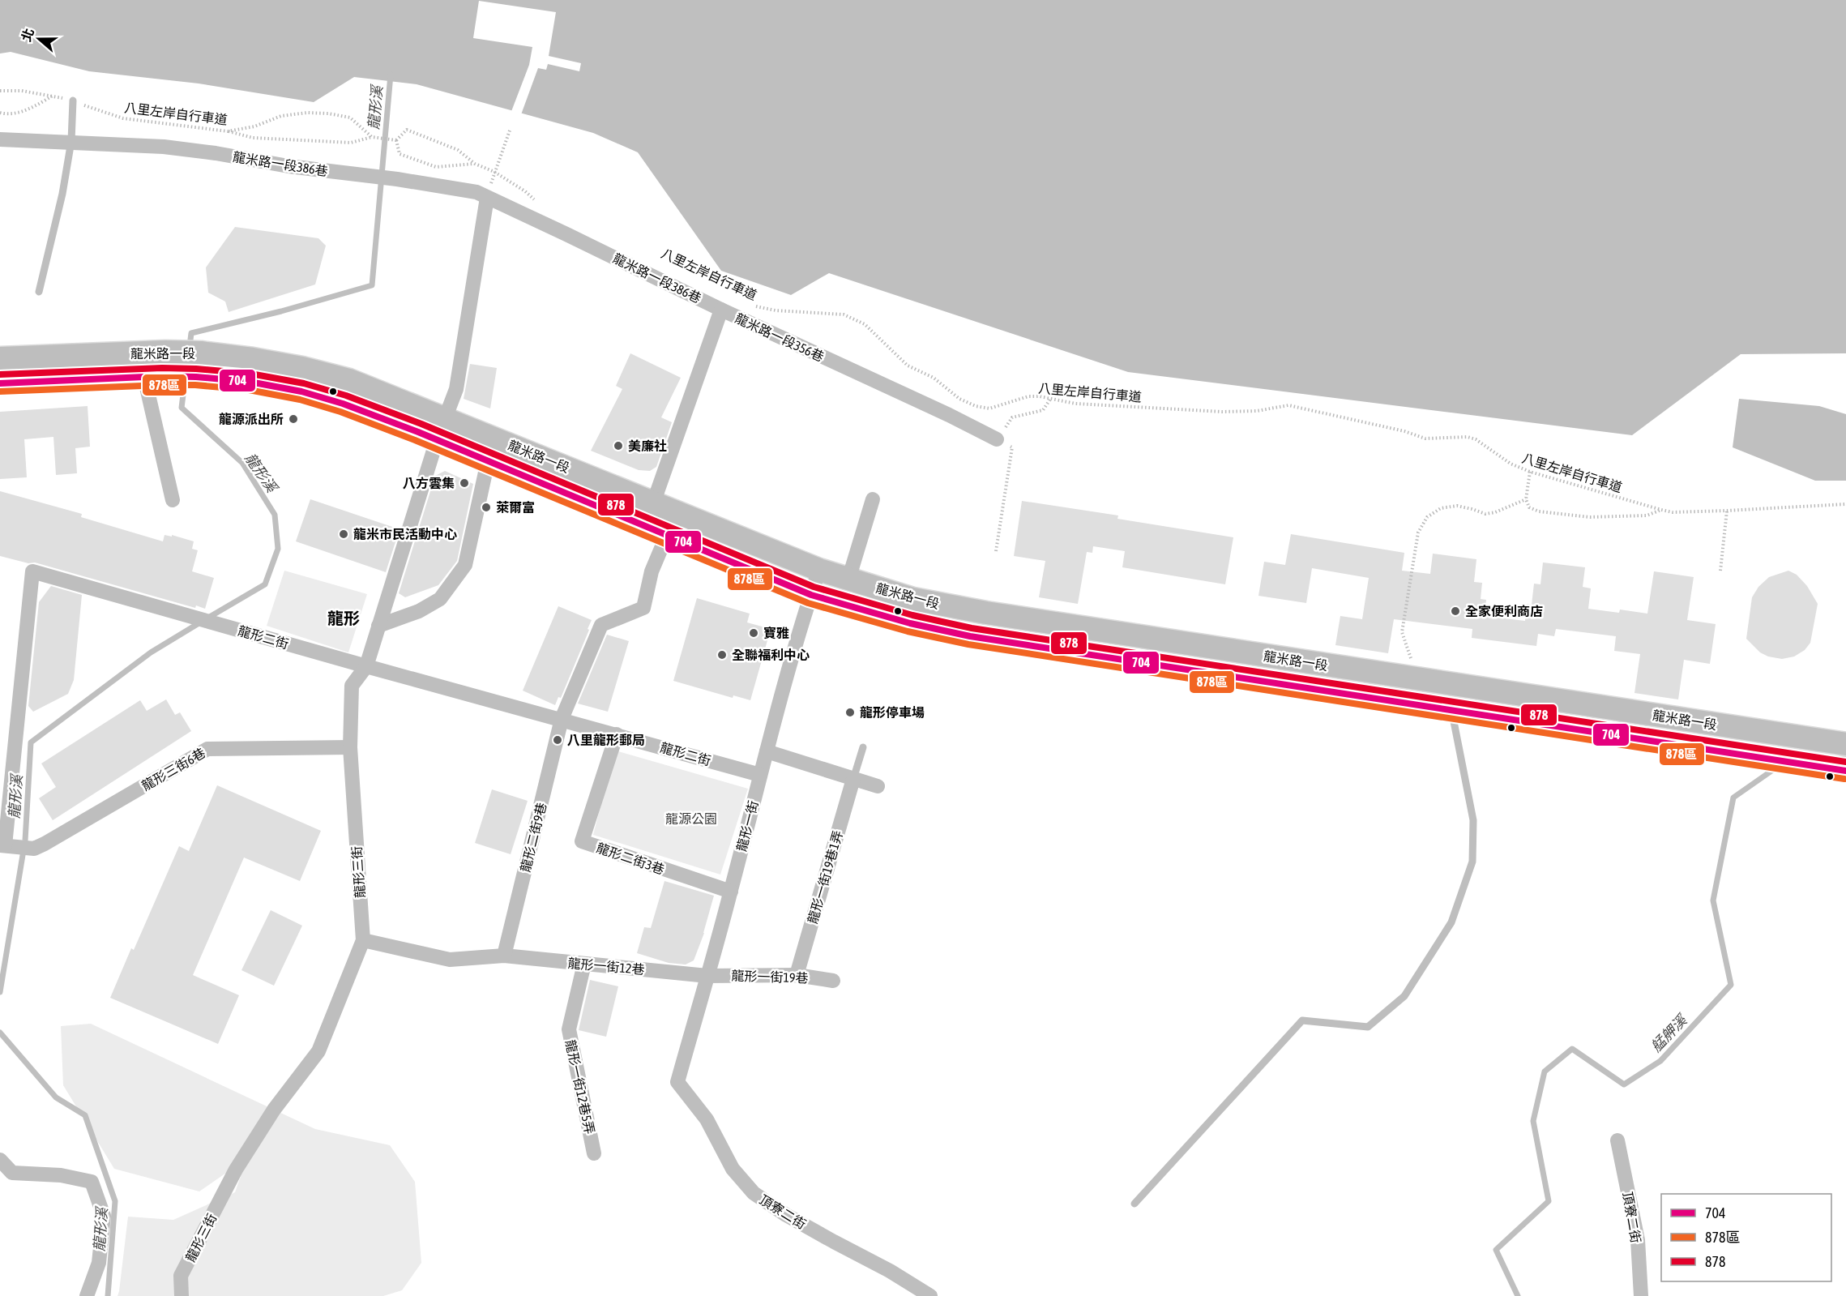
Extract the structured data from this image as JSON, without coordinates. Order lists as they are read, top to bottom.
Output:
{
  "streets": {
    "main road": ["龍米路一段"],
    "street": [
      "龍米路一段386巷",
      "龍米路一段356巷",
      "龍形二街",
      "龍形三街6巷",
      "龍形一街",
      "龍形二街9巷",
      "龍形二街3巷",
      "龍形三街",
      "龍形一街19巷1弄",
      "龍形一街12巷",
      "龍形一街19巷",
      "龍形一街12巷5弄",
      "頂寮二街"
    ],
    "path": ["八里左岸自行車道"]
  },
  "crossings": [
    ["龍米路一段386巷", "龍米路一段356巷"],
    ["龍米路一段356巷", "龍米路一段"],
    ["龍米路一段", "龍形一街"],
    ["龍米路一段", "龍形二街9巷"],
    ["龍米路一段", "龍形三街"],
    ["龍形二街", "龍形三街6巷"],
    ["龍形二街", "龍形一街"],
    ["龍形二街", "龍形二街9巷"],
    ["龍形二街", "龍形二街3巷"],
    ["龍形二街", "龍形三街"],
    ["龍形三街6巷", "龍形三街"],
    ["龍形一街", "龍形二街3巷"],
    ["龍形一街", "龍形一街12巷"],
    ["龍形一街", "龍形一街19巷"],
    ["龍形一街", "頂寮二街"],
    ["龍形二街9巷", "龍形一街12巷"],
    ["龍形三街", "龍形一街12巷"],
    ["龍形一街19巷1弄", "龍形一街19巷"],
    ["龍形一街12巷", "龍形一街19巷"],
    ["龍形一街12巷", "龍形一街12巷5弄"]
  ],
  "districts": ["龍形"],
  "water": ["龍形溪", "艋舺溪"],
  "parks": ["龍源公園"],
  "places": [
    "龍源派出所",
    "美廉社",
    "八方雲集",
    "萊爾富",
    "龍米市民活動中心",
    "全家便利商店",
    "寶雅",
    "全聯福利中心",
    "龍形停車場",
    "八里龍形郵局"
  ],
  "lines": ["transit line 878", "transit line 704", "transit line 878區"],
  "legend": ["704", "878區", "878"],
  "north": "left"
}
